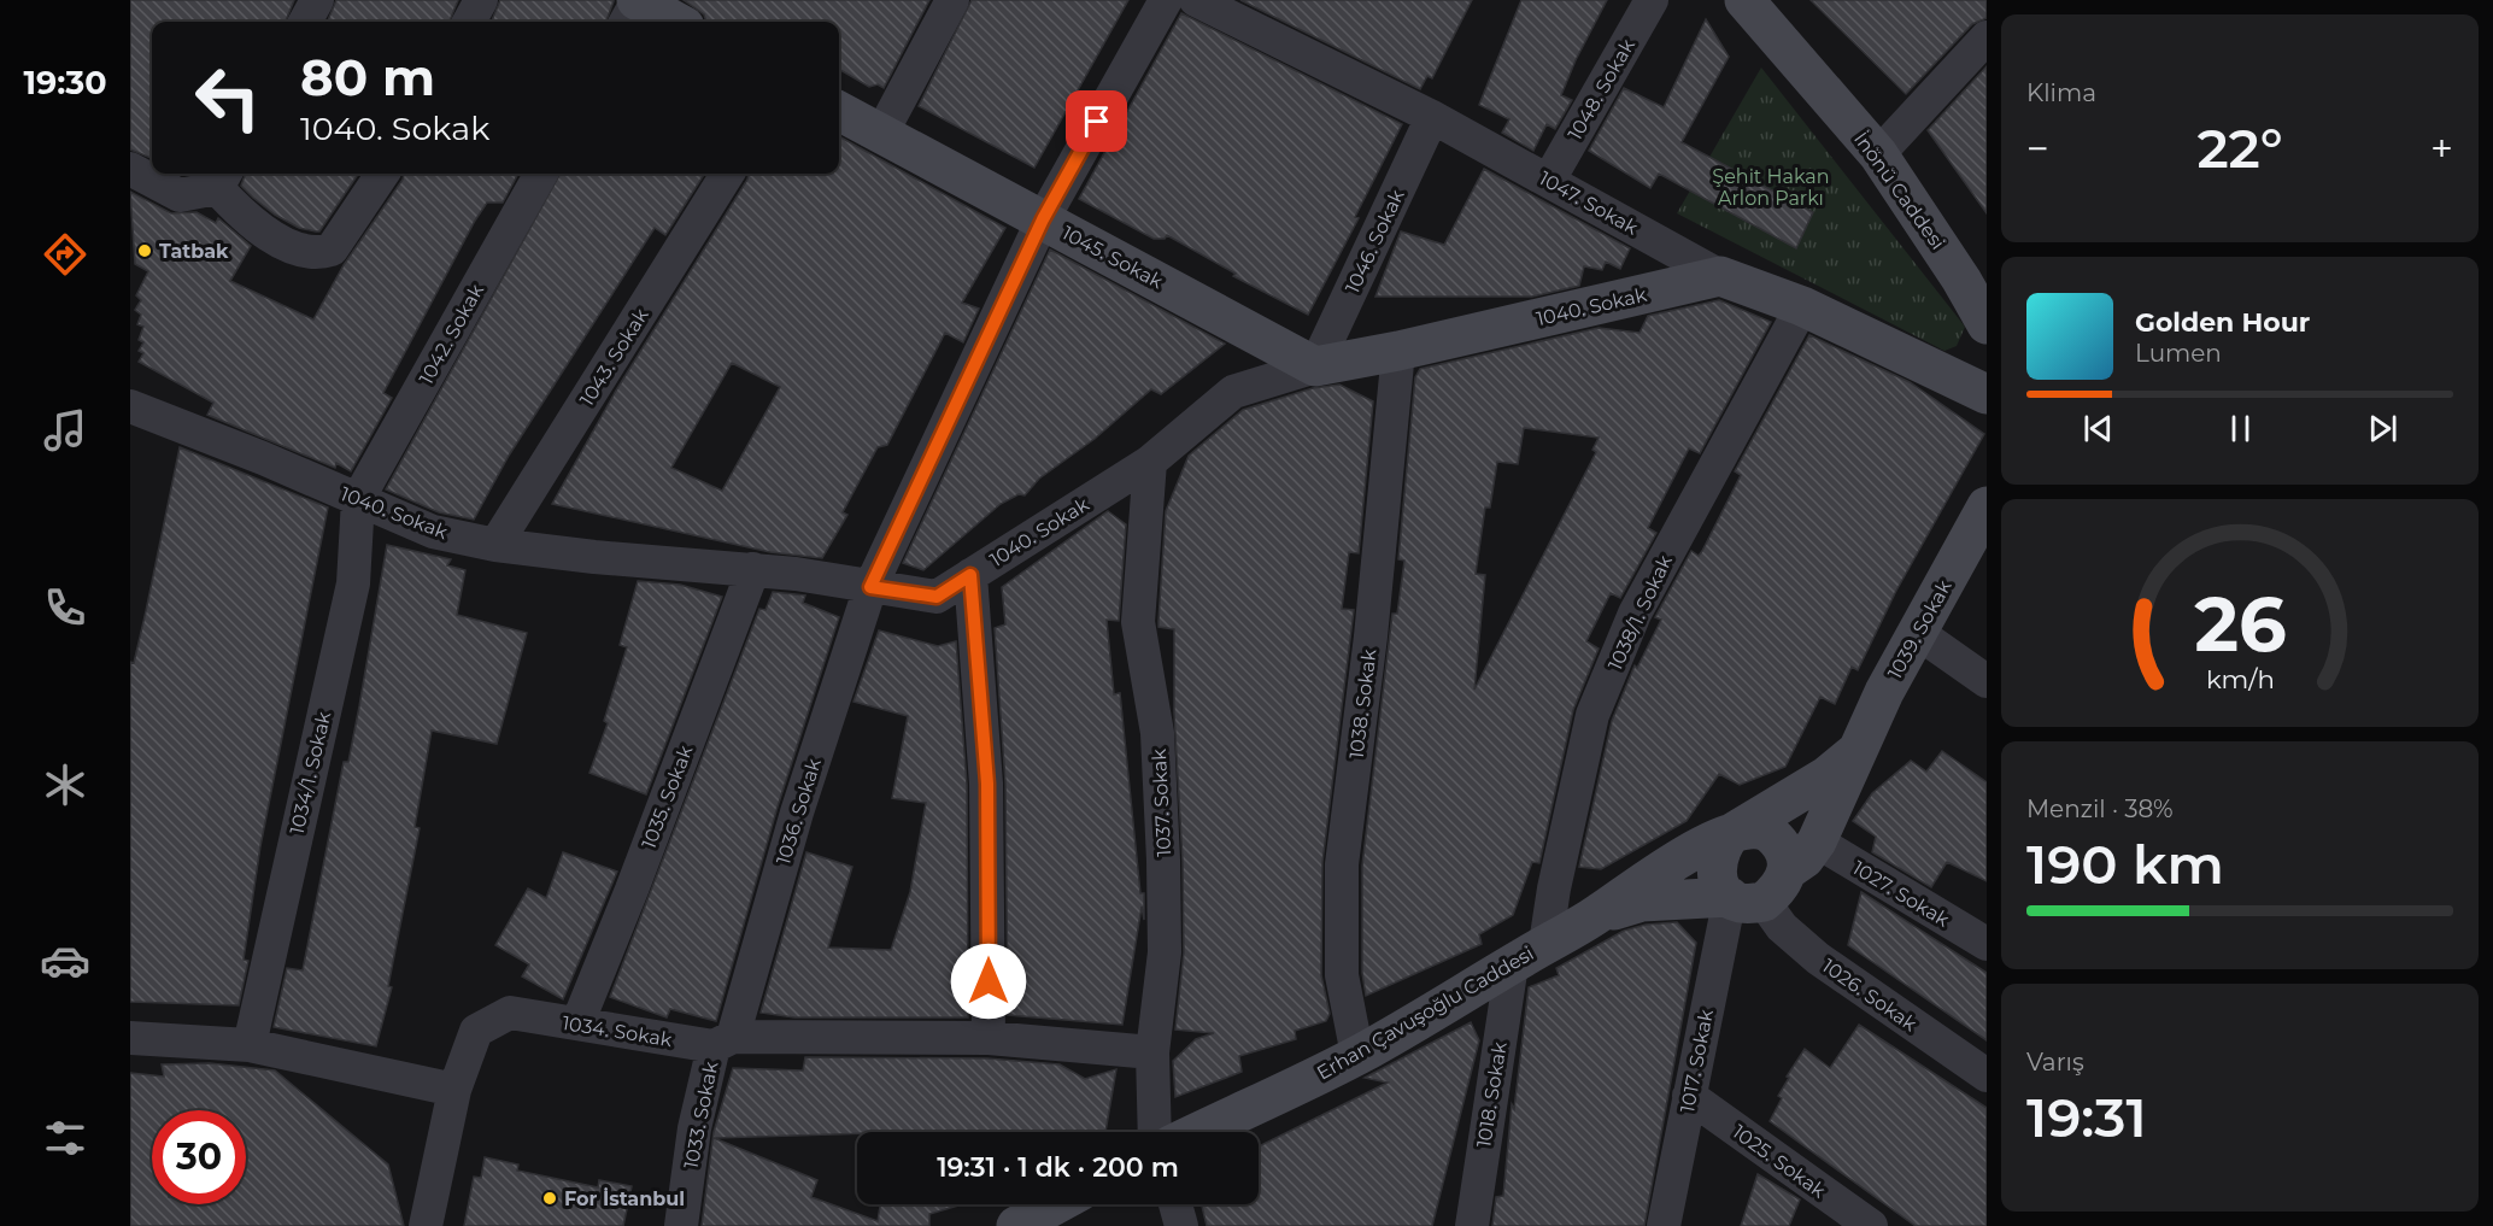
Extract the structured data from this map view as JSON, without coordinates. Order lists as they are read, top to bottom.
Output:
{
  "streets": {
    "street": [
      "1048. Sokak",
      "İnönü Caddesi",
      "1047. Sokak",
      "1046. Sokak",
      "1045. Sokak",
      "1040. Sokak",
      "1042. Sokak",
      "1043. Sokak",
      "1038/1. Sokak",
      "1039. Sokak",
      "1038. Sokak",
      "1034/1. Sokak",
      "1035. Sokak",
      "1037. Sokak",
      "1036. Sokak",
      "1027. Sokak",
      "1026. Sokak",
      "Erhan Çavuşoğlu Caddesi",
      "1034. Sokak",
      "1017. Sokak",
      "1018. Sokak",
      "1033. Sokak",
      "1025. Sokak"
    ]
  },
  "crossings": [
    ["1048. Sokak", "1047. Sokak"],
    ["1047. Sokak", "1046. Sokak"],
    ["1047. Sokak", "1040. Sokak"],
    ["1047. Sokak", "1038/1. Sokak"],
    ["1046. Sokak", "1045. Sokak"],
    ["1046. Sokak", "1040. Sokak"],
    ["1045. Sokak", "1040. Sokak"],
    ["1045. Sokak", "1036. Sokak"],
    ["1040. Sokak", "1042. Sokak"],
    ["1040. Sokak", "1043. Sokak"],
    ["1040. Sokak", "1038. Sokak"],
    ["1040. Sokak", "1034/1. Sokak"],
    ["1040. Sokak", "1035. Sokak"],
    ["1040. Sokak", "1037. Sokak"],
    ["1040. Sokak", "1036. Sokak"],
    ["1042. Sokak", "1034/1. Sokak"],
    ["1038/1. Sokak", "Erhan Çavuşoğlu Caddesi"],
    ["1039. Sokak", "1027. Sokak"],
    ["1039. Sokak", "1026. Sokak"],
    ["1039. Sokak", "1017. Sokak"],
    ["1038. Sokak", "Erhan Çavuşoğlu Caddesi"],
    ["1035. Sokak", "1034. Sokak"],
    ["1037. Sokak", "1034. Sokak"],
    ["1036. Sokak", "1034. Sokak"],
    ["1036. Sokak", "1033. Sokak"],
    ["1026. Sokak", "1017. Sokak"],
    ["Erhan Çavuşoğlu Caddesi", "1018. Sokak"],
    ["1034. Sokak", "1033. Sokak"],
    ["1017. Sokak", "1025. Sokak"]
  ],
  "parks": ["Şehit Hakan Arlon Parkı"],
  "places": ["Tatbak", "For İstanbul"],
  "page": {
    "tabs": "19:30",
    "tile": [
      "Klima",
      ["Menzil · 38%", "190 km"],
      ["Varış", "19:31"]
    ],
    "turn": ["80 m", "1040. Sokak"],
    "heat": ["−", "22°", "+"],
    "song": ["Golden Hour", "Lumen"],
    "limit": "30",
    "trip": "19:31 · 1 dk · 200 m",
    "gauge": ["26", "km/h"]
  }
}
